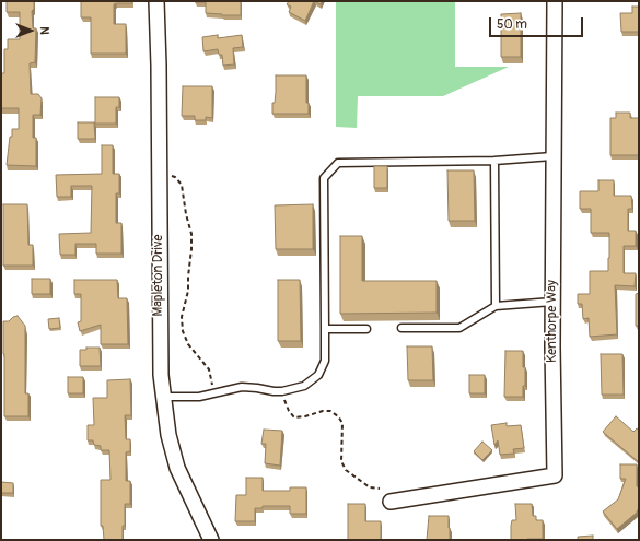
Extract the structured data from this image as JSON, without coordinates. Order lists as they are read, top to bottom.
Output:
{
  "streets": {
    "street": ["Mapleton Drive", "Kenthorpe Way"]
  },
  "scale_bar": "50 m",
  "north": "right"
}
